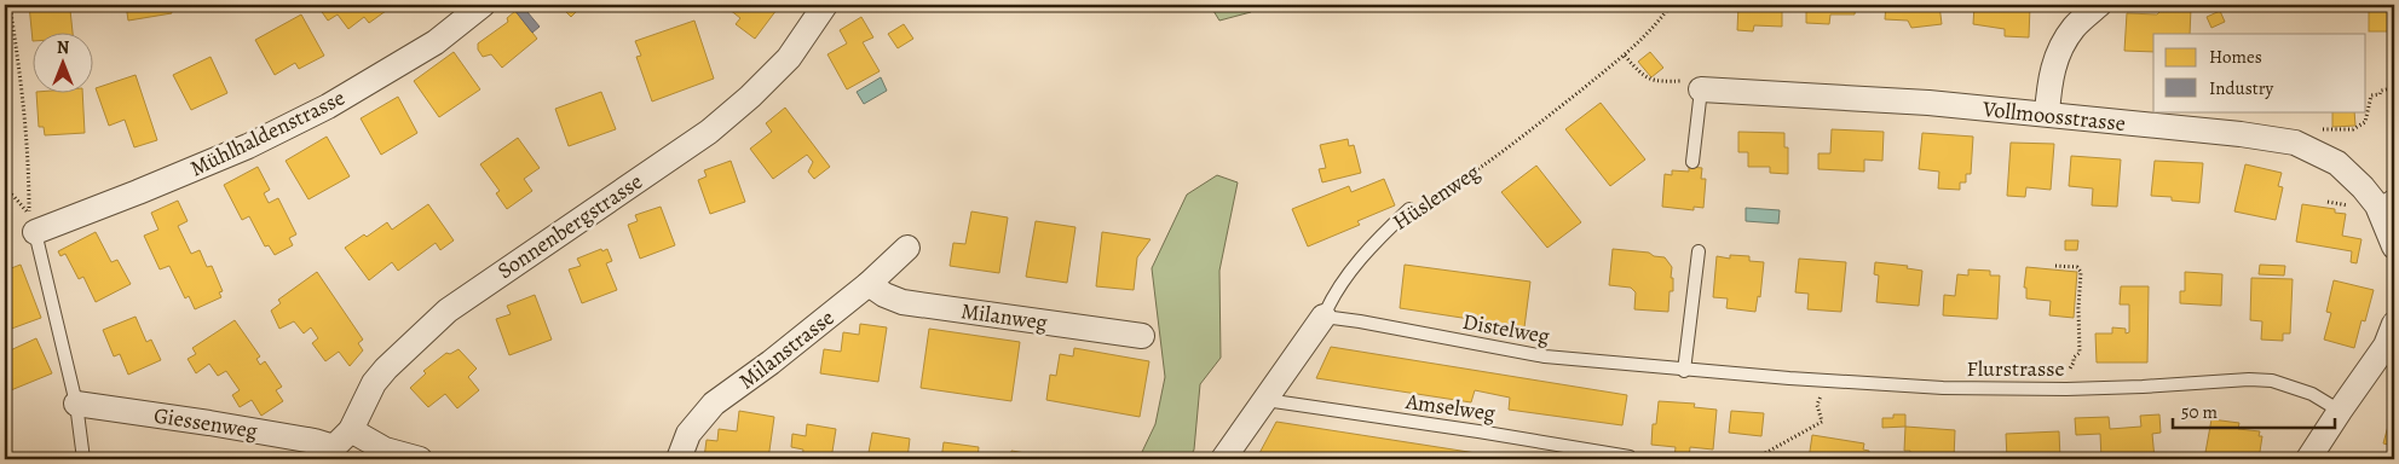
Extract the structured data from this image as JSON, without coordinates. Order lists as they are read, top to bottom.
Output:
{
  "streets": {
    "street": [
      "Vollmoosstrasse",
      "Mühlhaldenstrasse",
      "Hüslenweg",
      "Sonnenbergstrasse",
      "Milanweg",
      "Milanstrasse",
      "Giessenweg"
    ],
    "lane": ["Distelweg", "Flurstrasse", "Amselweg"]
  },
  "crossings": [
    ["Hüslenweg", "Distelweg"],
    ["Hüslenweg", "Amselweg"],
    ["Sonnenbergstrasse", "Giessenweg"],
    ["Milanweg", "Milanstrasse"],
    ["Distelweg", "Flurstrasse"]
  ],
  "legend": ["Homes", "Industry"],
  "scale_bar": "50 m",
  "north": "top"
}
